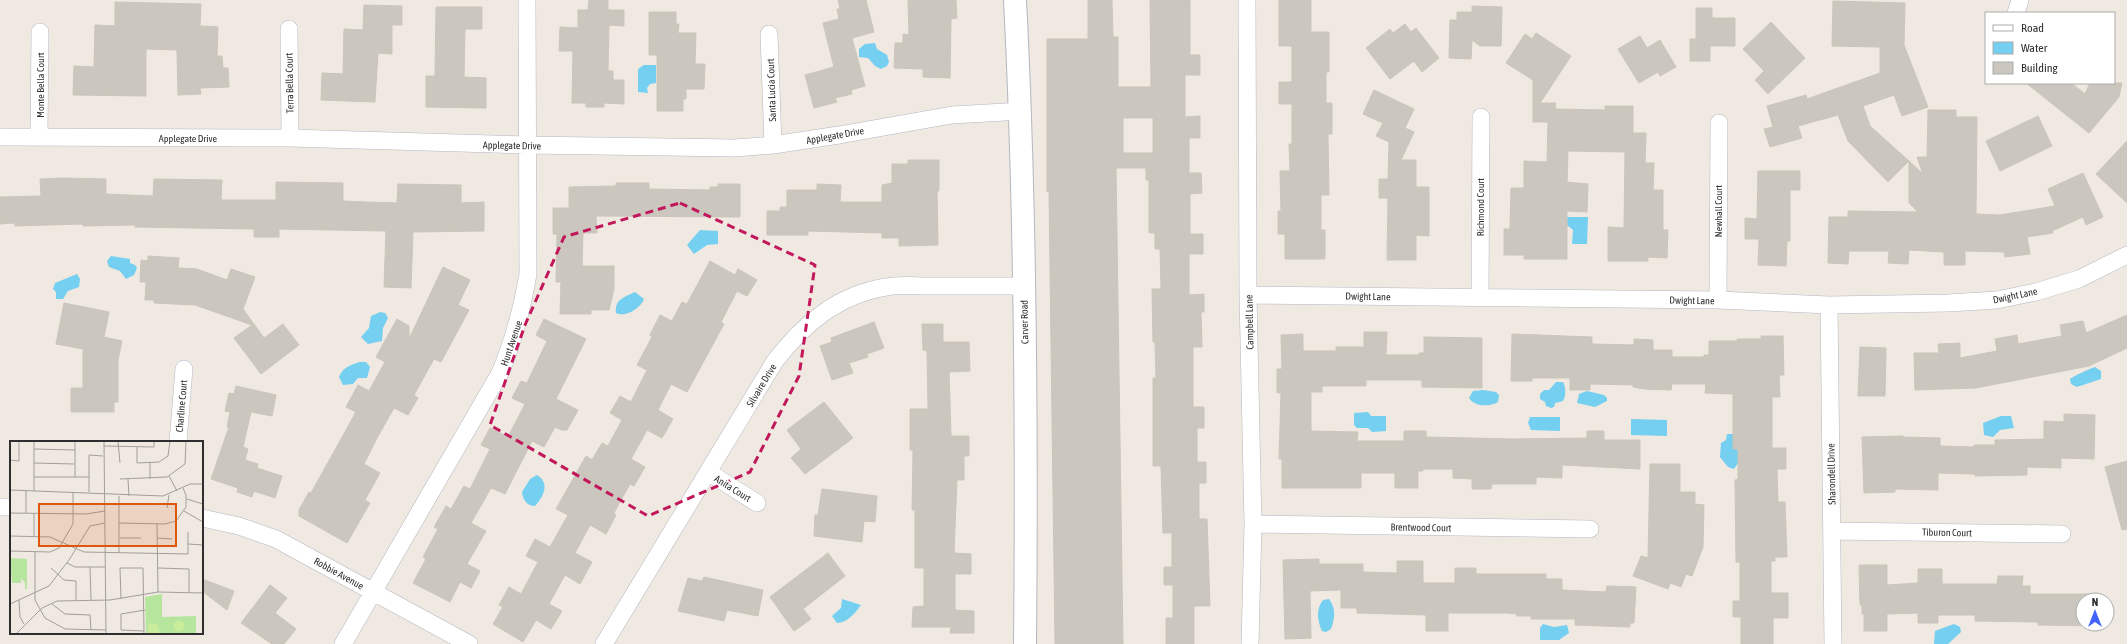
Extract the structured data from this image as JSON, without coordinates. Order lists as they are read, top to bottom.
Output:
{
  "streets": {
    "street": [
      "Terra Bella Court",
      "Monte Bella Court",
      "Santa Lucia Court",
      "Applegate Drive",
      "Richmond Court",
      "Newhall Court",
      "Dwight Lane",
      "Carver Road",
      "Campbell Lane",
      "Hunt Avenue",
      "Silvaire Drive",
      "Charline Court",
      "Sharondell Drive",
      "Anita Court",
      "Brentwood Court",
      "Tiburon Court",
      "Robbie Avenue"
    ]
  },
  "crossings": [
    ["Terra Bella Court", "Applegate Drive"],
    ["Monte Bella Court", "Applegate Drive"],
    ["Santa Lucia Court", "Applegate Drive"],
    ["Applegate Drive", "Carver Road"],
    ["Applegate Drive", "Hunt Avenue"],
    ["Richmond Court", "Dwight Lane"],
    ["Newhall Court", "Dwight Lane"],
    ["Dwight Lane", "Campbell Lane"],
    ["Dwight Lane", "Sharondell Drive"],
    ["Carver Road", "Silvaire Drive"],
    ["Campbell Lane", "Brentwood Court"],
    ["Hunt Avenue", "Robbie Avenue"],
    ["Silvaire Drive", "Anita Court"],
    ["Sharondell Drive", "Tiburon Court"]
  ],
  "legend": ["Road", "Water", "Building"],
  "north": "top"
}
